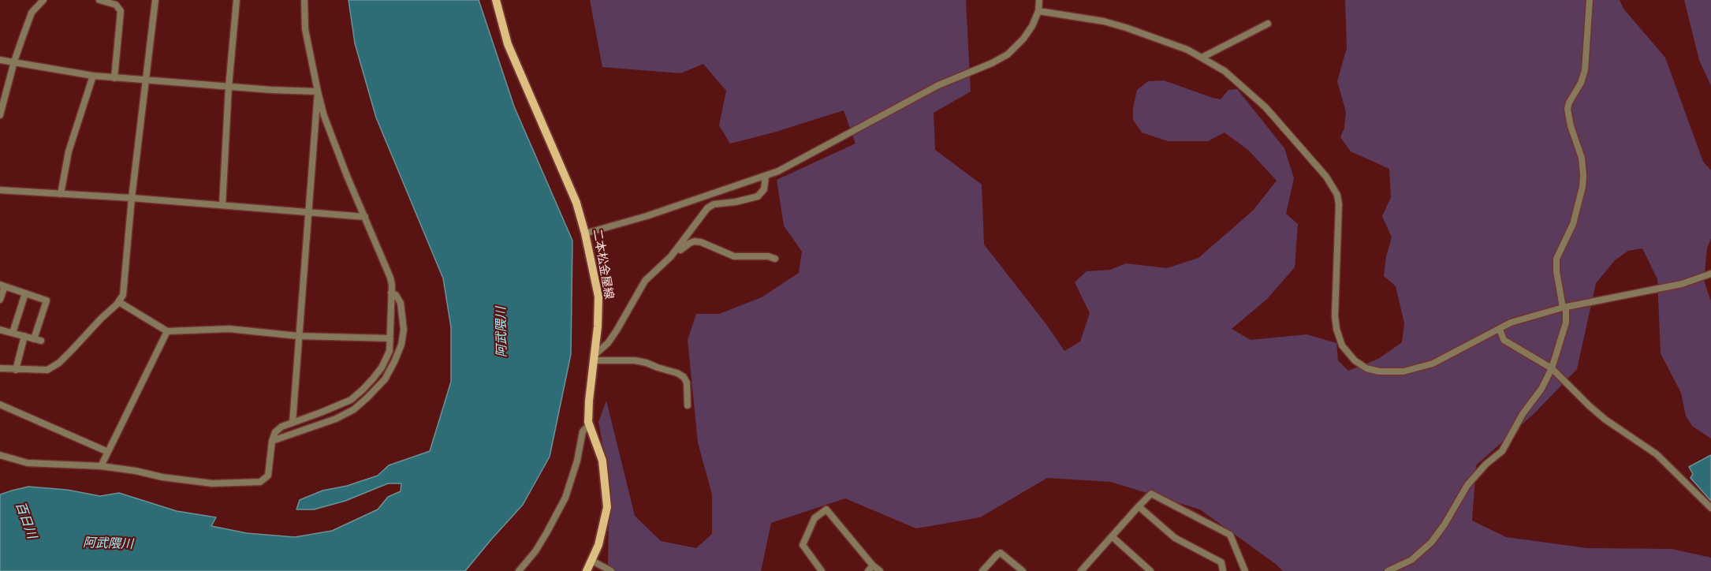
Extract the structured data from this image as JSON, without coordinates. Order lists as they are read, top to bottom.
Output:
{
  "streets": {
    "main road": ["二本松金屋線"]
  },
  "water": ["阿武隈川", "百日川"]
}
